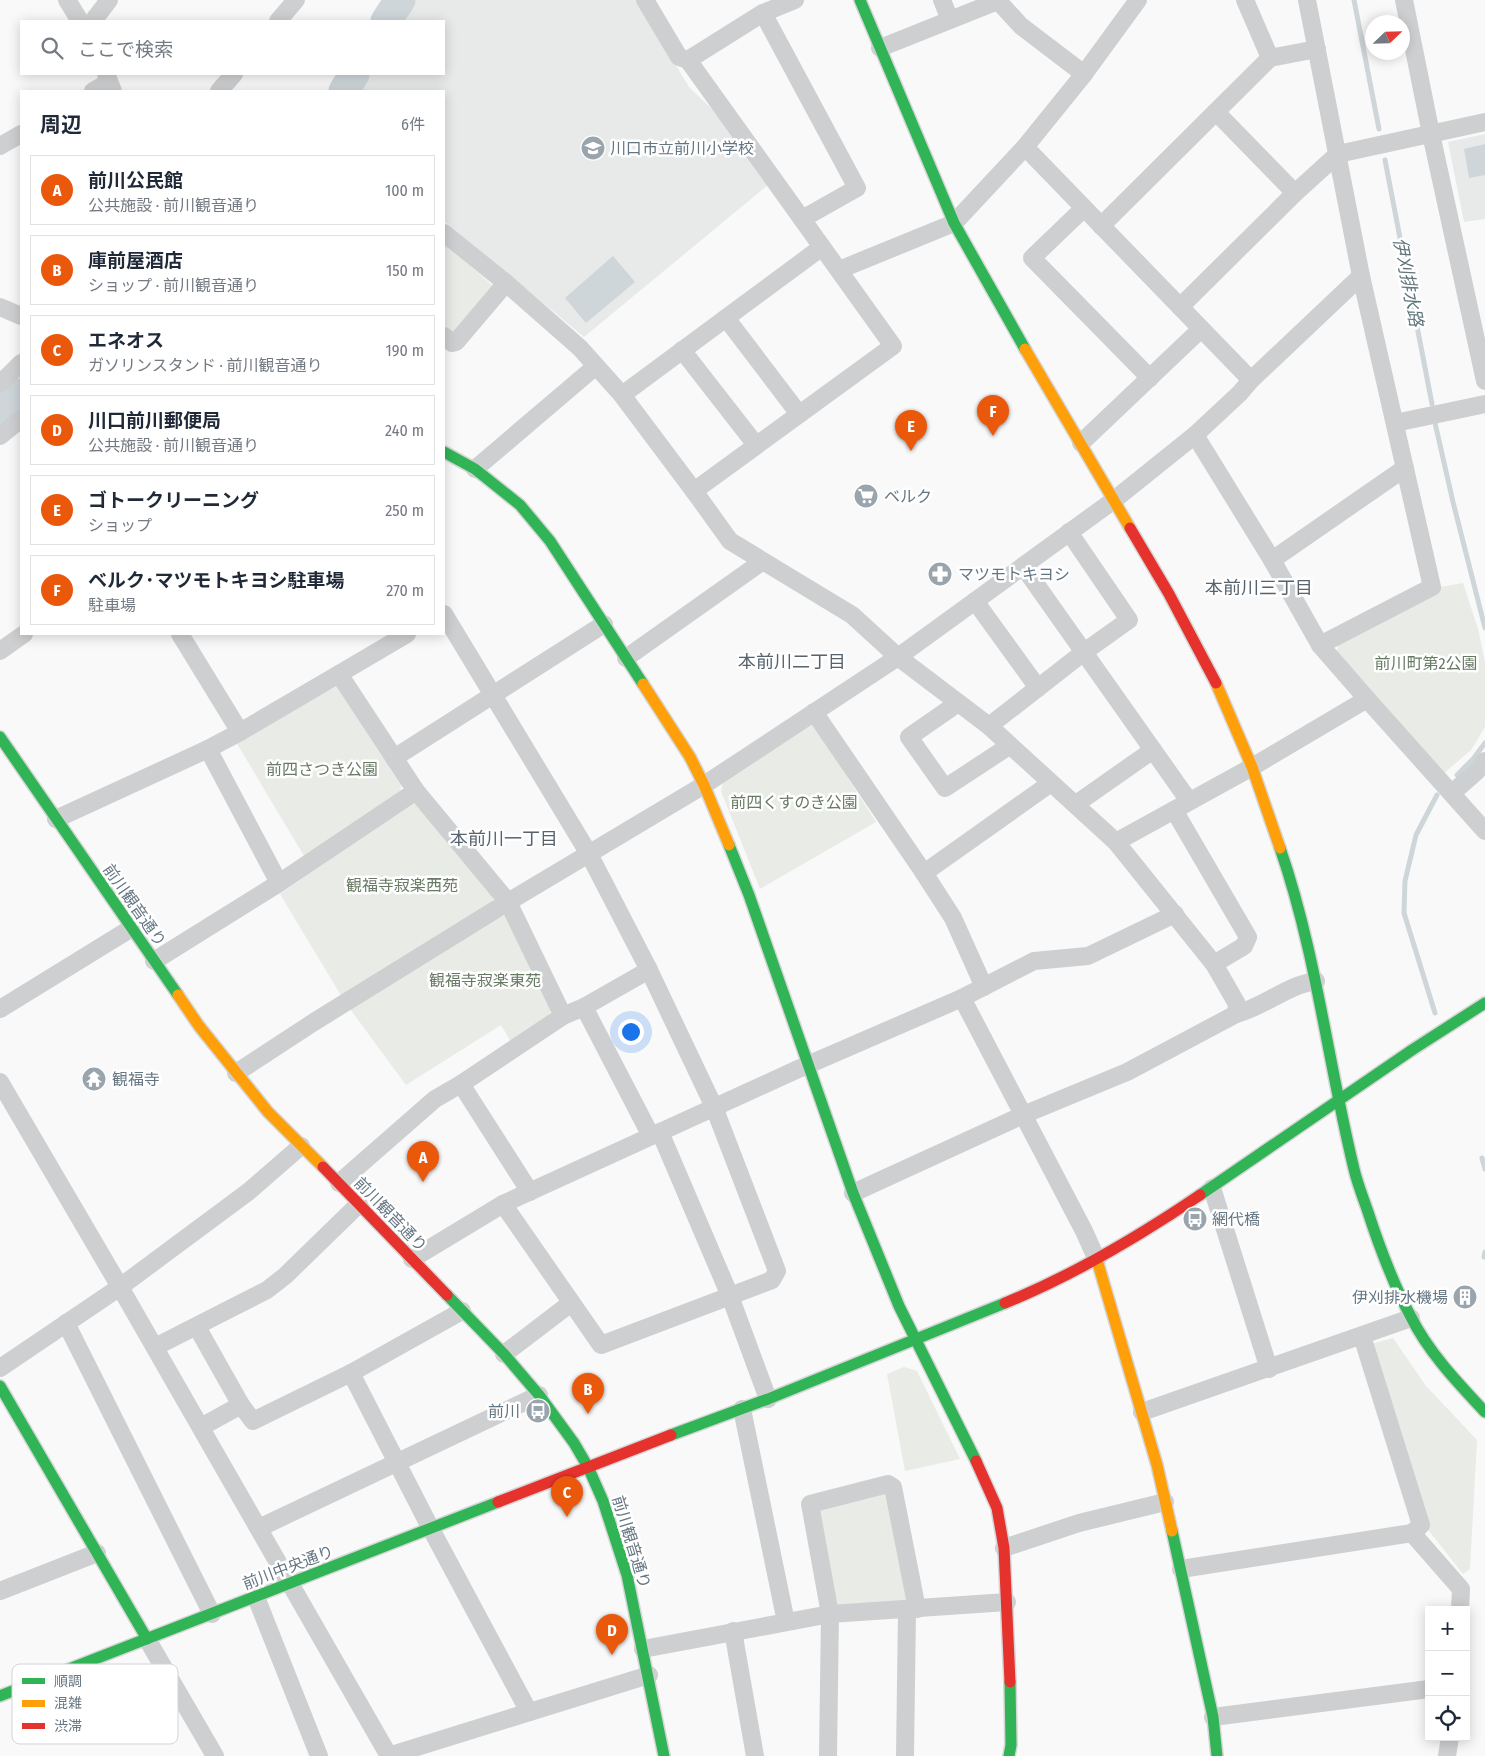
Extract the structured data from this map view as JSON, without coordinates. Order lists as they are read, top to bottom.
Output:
{
  "streets": {
    "street": ["前川観音通り", "前川中央通り"]
  },
  "crossings": [
    ["前川観音通り", "前川中央通り"]
  ],
  "districts": ["本前川三丁目", "本前川二丁目", "本前川一丁目"],
  "water": ["伊刈排水路"],
  "parks": [
    "前川町第2公園",
    "前四さつき公園",
    "前四くすのき公園",
    "観福寺寂楽西苑",
    "観福寺寂楽東苑"
  ],
  "places": {
    "school or university": ["川口市立前川小学校"],
    "supermarket": ["ベルク"],
    "pharmacy": ["マツモトキヨシ"],
    "temple": ["観福寺"],
    "bus stop": ["網代橋", "前川"],
    "building": ["伊刈排水機場"]
  },
  "legend": ["順調", "混雑", "渋滞"],
  "north": "top right",
  "page": {
    "search": "ここで検索",
    "heading": ["周辺", "6件"],
    "list": [
      {
        "mark": "A",
        "name": "前川公民館",
        "note": "公共施設 · 前川観音通り",
        "value": "100 m"
      },
      {
        "mark": "B",
        "name": "庫前屋酒店",
        "note": "ショップ · 前川観音通り",
        "value": "150 m"
      },
      {
        "mark": "C",
        "name": "エネオス",
        "note": "ガソリンスタンド · 前川観音通り",
        "value": "190 m"
      },
      {
        "mark": "D",
        "name": "川口前川郵便局",
        "note": "公共施設 · 前川観音通り",
        "value": "240 m"
      },
      {
        "mark": "E",
        "name": "ゴトークリーニング",
        "note": "ショップ",
        "value": "250 m"
      },
      {
        "mark": "F",
        "name": "ベルク･マツモトキヨシ駐車場",
        "note": "駐車場",
        "value": "270 m"
      }
    ],
    "pins": [
      "F",
      "E",
      "A",
      "B",
      "C",
      "D"
    ],
    "map_buttons": ["+", "−"]
  }
}
